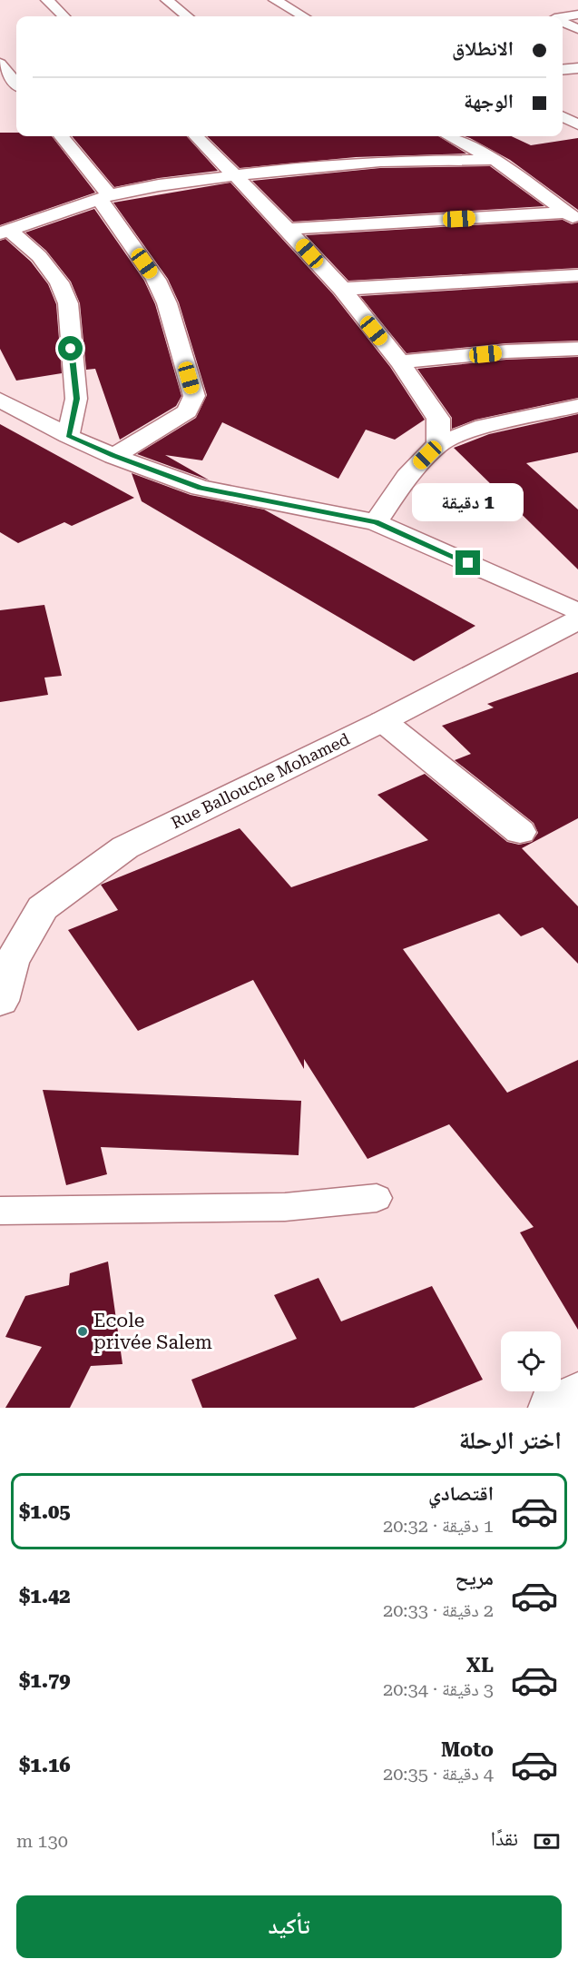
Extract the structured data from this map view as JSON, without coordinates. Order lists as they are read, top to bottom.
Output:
{
  "streets": {
    "street": ["Rue Ballouche Mohamed"]
  },
  "places": ["Ecole privée Salem"],
  "page": {
    "banner": ["الانطلاق", "الوجهة"],
    "bubble": "1 دقيقة",
    "heading": "اختر الرحلة",
    "list": [
      {
        "name": "اقتصادي",
        "note": "1 دقيقة · 20:32",
        "value": "$1.05"
      },
      {
        "name": "مريح",
        "note": "2 دقيقة · 20:33",
        "value": "$1.42"
      },
      {
        "name": "XL",
        "note": "3 دقيقة · 20:34",
        "value": "$1.79"
      },
      {
        "name": "Moto",
        "note": "4 دقيقة · 20:35",
        "value": "$1.16"
      }
    ],
    "pay": ["نقدًا", "130 m"],
    "buttons": "تأكيد"
  }
}
